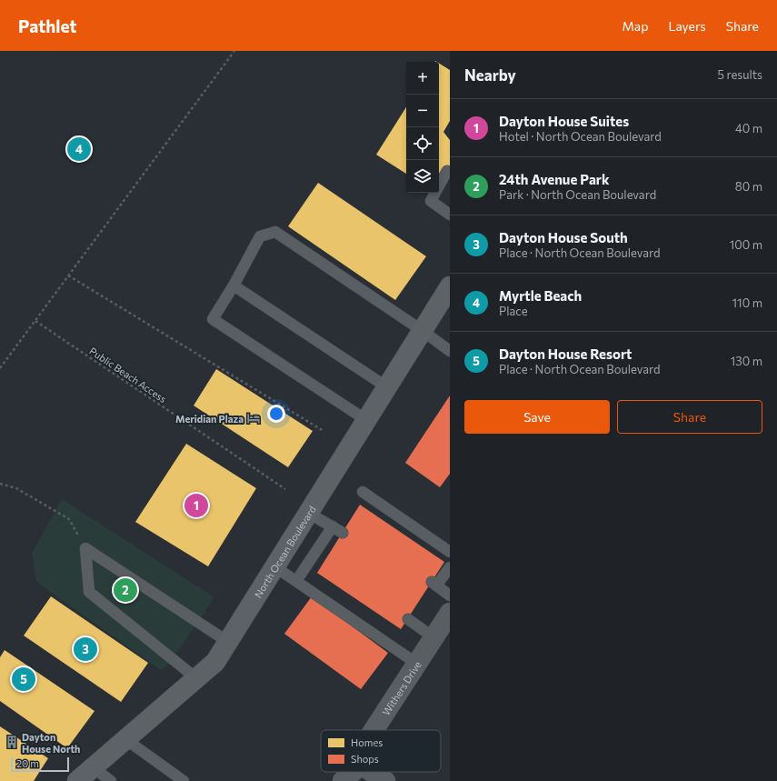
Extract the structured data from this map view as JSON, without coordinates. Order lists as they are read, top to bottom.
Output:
{
  "streets": {
    "main road": ["North Ocean Boulevard"],
    "street": ["Withers Drive"],
    "path": ["Public Beach Access"]
  },
  "places": {
    "hotel": ["Meridian Plaza"],
    "building": ["Dayton House North"]
  },
  "legend": ["Homes", "Shops"],
  "scale_bar": "20 m",
  "page": {
    "header": "Pathlet",
    "nav": ["Map", "Layers", "Share"],
    "heading": ["Nearby", "5 results"],
    "map_buttons": ["+", "−"],
    "list": [
      {
        "mark": "1",
        "name": "Dayton House Suites",
        "note": "Hotel · North Ocean Boulevard",
        "value": "40 m"
      },
      {
        "mark": "2",
        "name": "24th Avenue Park",
        "note": "Park · North Ocean Boulevard",
        "value": "80 m"
      },
      {
        "mark": "3",
        "name": "Dayton House South",
        "note": "Place · North Ocean Boulevard",
        "value": "100 m"
      },
      {
        "mark": "4",
        "name": "Myrtle Beach",
        "note": "Place",
        "value": "110 m"
      },
      {
        "mark": "5",
        "name": "Dayton House Resort",
        "note": "Place · North Ocean Boulevard",
        "value": "130 m"
      }
    ],
    "pins": [
      "4",
      "1",
      "2",
      "3",
      "5"
    ],
    "buttons": ["Save", "Share"],
    "scale": "20 m"
  }
}
